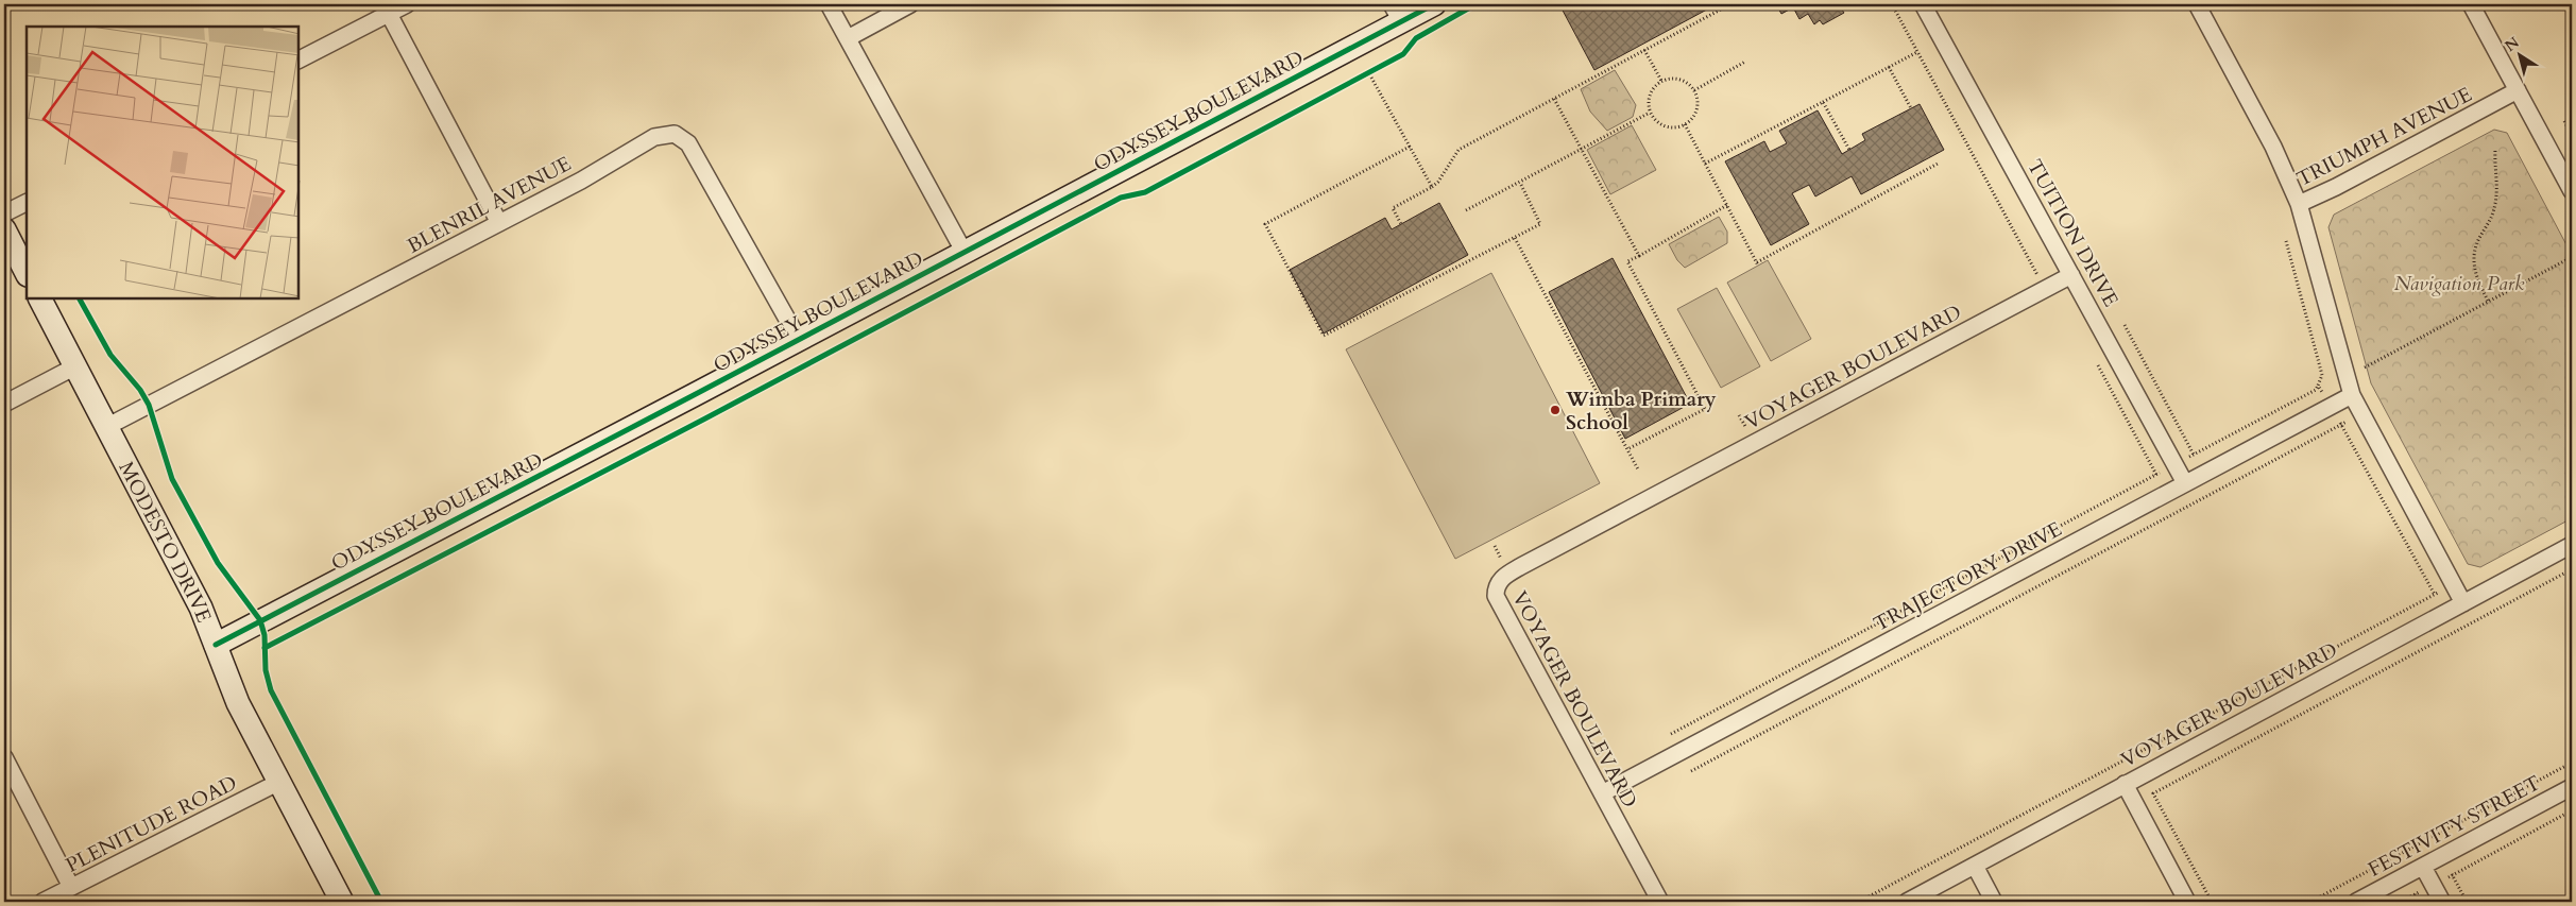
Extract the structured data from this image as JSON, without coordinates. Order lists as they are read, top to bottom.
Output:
{
  "streets": {
    "street": [
      "ODYSSEY BOULEVARD",
      "TRIUMPH AVENUE",
      "BLENRIL AVENUE",
      "TUITION DRIVE",
      "VOYAGER BOULEVARD",
      "MODESTO DRIVE",
      "TRAJECTORY DRIVE",
      "PLENITUDE ROAD",
      "FESTIVITY STREET"
    ]
  },
  "crossings": [
    ["ODYSSEY BOULEVARD", "BLENRIL AVENUE"],
    ["ODYSSEY BOULEVARD", "MODESTO DRIVE"],
    ["BLENRIL AVENUE", "MODESTO DRIVE"],
    ["TUITION DRIVE", "VOYAGER BOULEVARD"],
    ["TUITION DRIVE", "TRAJECTORY DRIVE"],
    ["VOYAGER BOULEVARD", "TRAJECTORY DRIVE"],
    ["MODESTO DRIVE", "PLENITUDE ROAD"]
  ],
  "parks": ["Navigation Park"],
  "places": ["Wimba Primary School"],
  "north": "top left"
}
